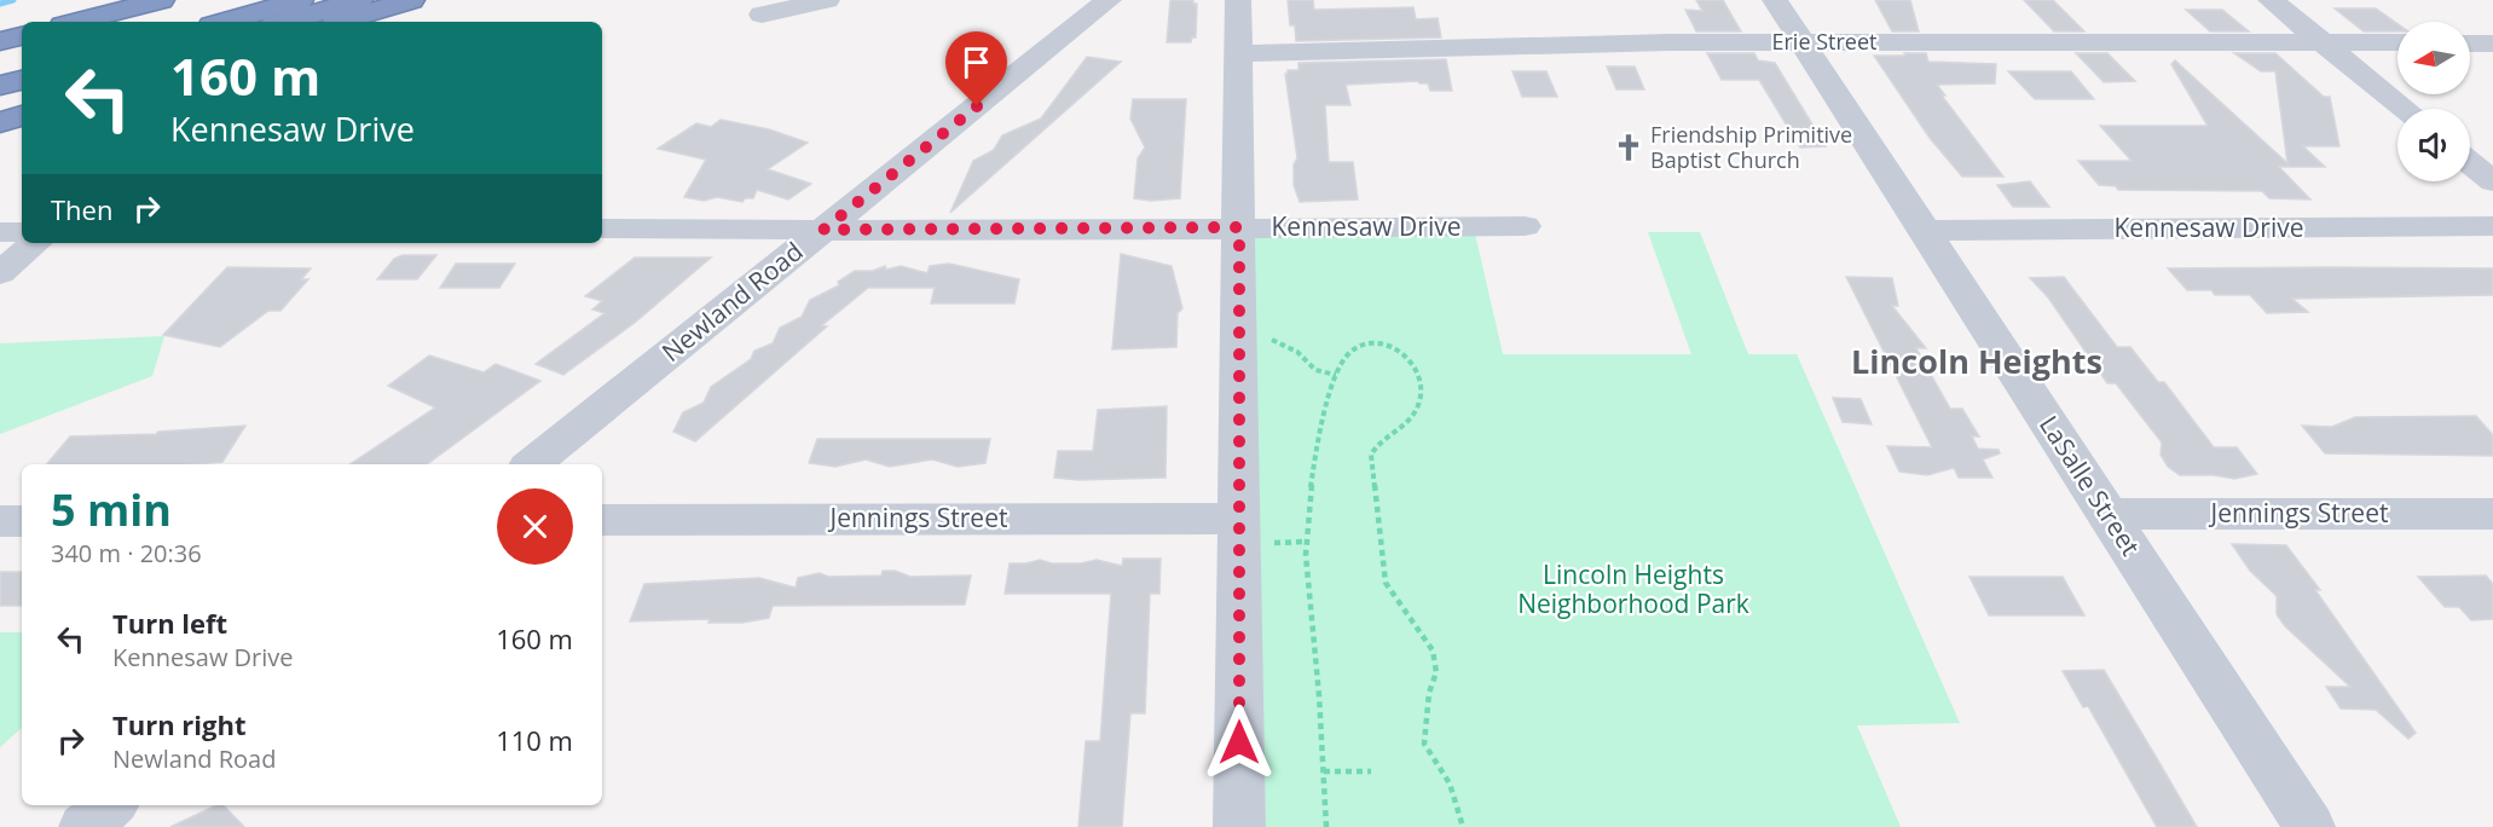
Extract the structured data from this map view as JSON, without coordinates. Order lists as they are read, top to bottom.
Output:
{
  "streets": {
    "street": [
      "Erie Street",
      "Kennesaw Drive",
      "Newland Road",
      "LaSalle Street",
      "Jennings Street"
    ]
  },
  "crossings": [
    ["Erie Street", "LaSalle Street"],
    ["Kennesaw Drive", "Newland Road"],
    ["Kennesaw Drive", "LaSalle Street"],
    ["LaSalle Street", "Jennings Street"]
  ],
  "districts": ["Lincoln Heights"],
  "parks": ["Lincoln Heights Neighborhood Park"],
  "places": {
    "church": ["Friendship Primitive Baptist Church"]
  },
  "north": "left",
  "page": {
    "turn": ["160 m", "Kennesaw Drive"],
    "then": "Then",
    "heading": ["5 min", "340 m · 20:36"],
    "list": [
      {
        "name": "Turn left",
        "note": "Kennesaw Drive",
        "value": "160 m"
      },
      {
        "name": "Turn right",
        "note": "Newland Road",
        "value": "110 m"
      }
    ]
  }
}
